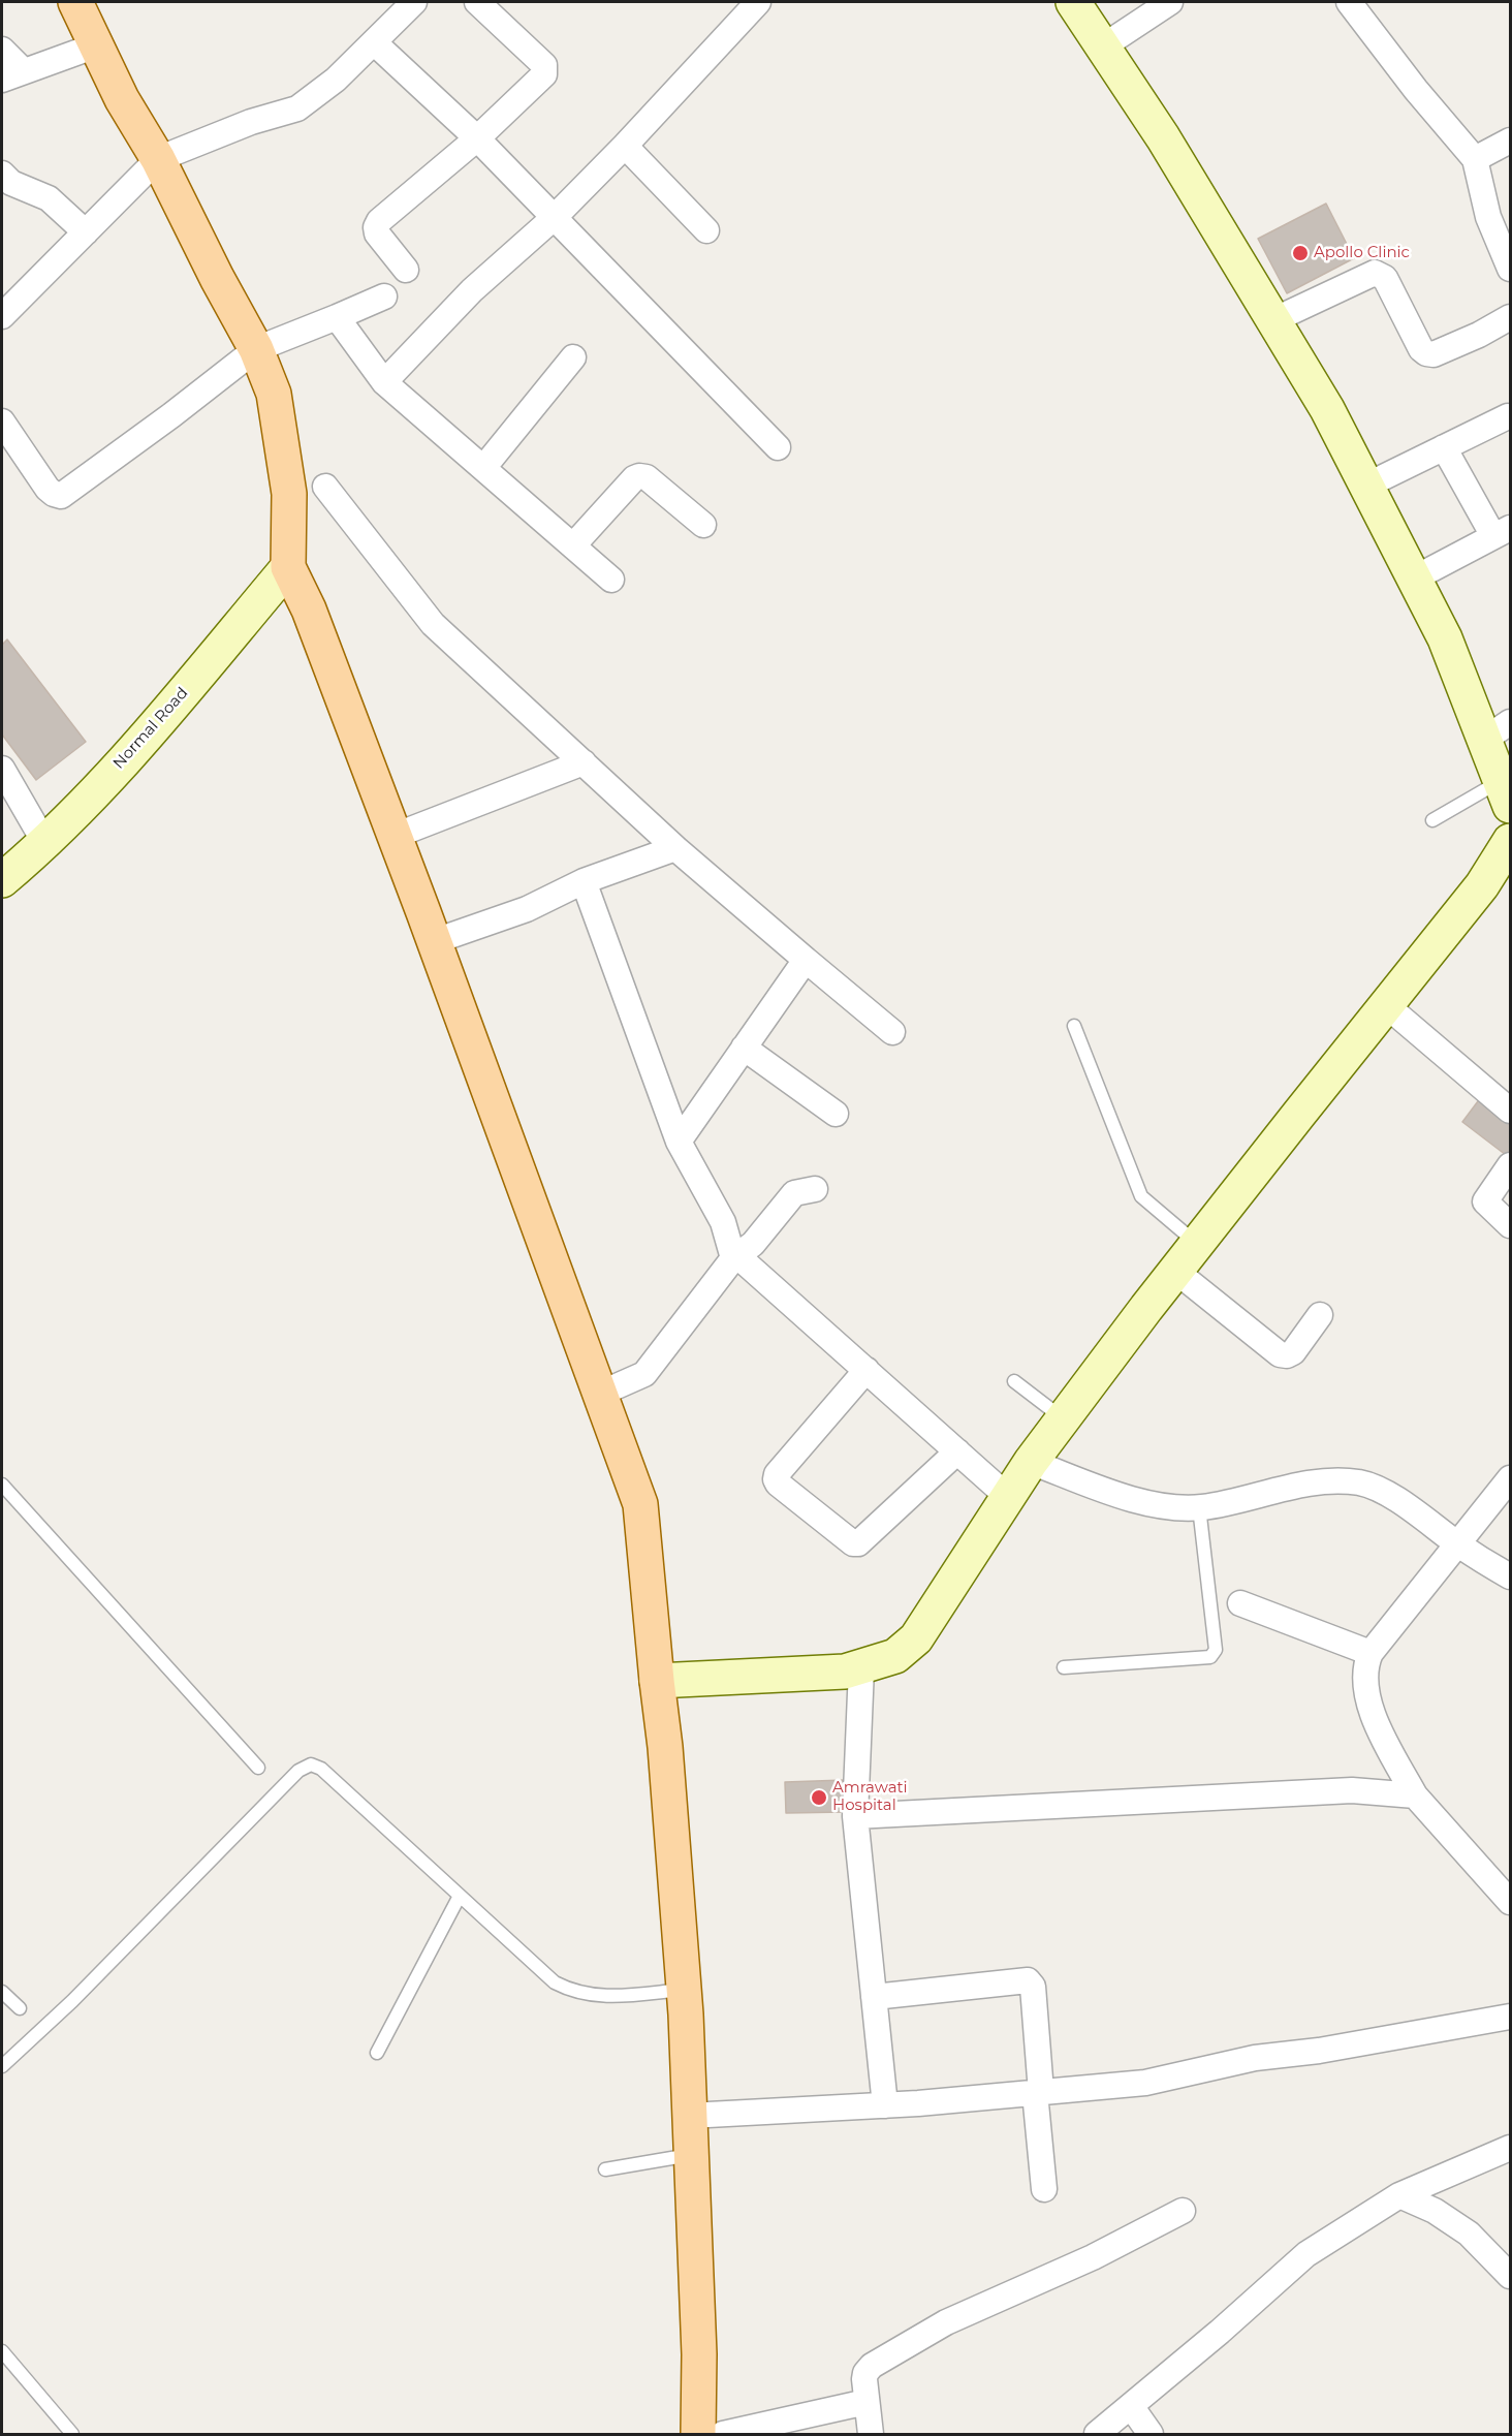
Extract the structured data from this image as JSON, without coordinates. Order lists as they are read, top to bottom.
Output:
{
  "streets": {
    "main road": ["Normal Road"]
  },
  "places": ["Apollo Clinic", "Amrawati Hospital"]
}
